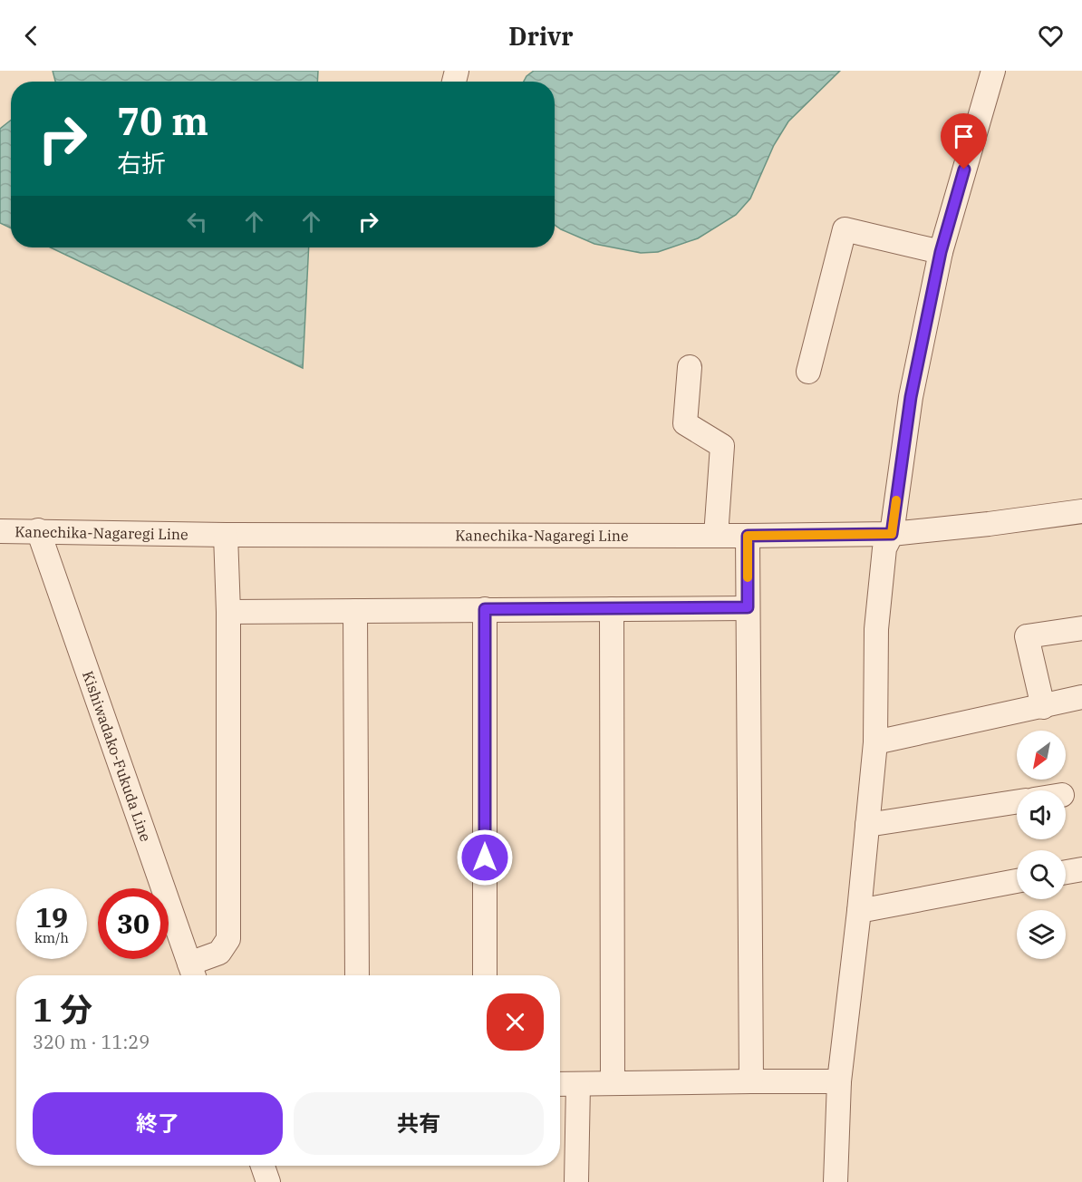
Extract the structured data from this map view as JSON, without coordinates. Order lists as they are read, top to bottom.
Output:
{
  "streets": {
    "street": ["Kanechika-Nagaregi Line", "Kishiwadako-Fukuda Line"]
  },
  "crossings": [
    ["Kanechika-Nagaregi Line", "Kishiwadako-Fukuda Line"]
  ],
  "north": "bottom left",
  "page": {
    "header": "Drivr",
    "turn": ["70 m", "右折"],
    "speed": "19 km/h",
    "limit": "30",
    "heading": ["1 分", "320 m · 11:29"],
    "buttons": ["終了", "共有"]
  }
}
